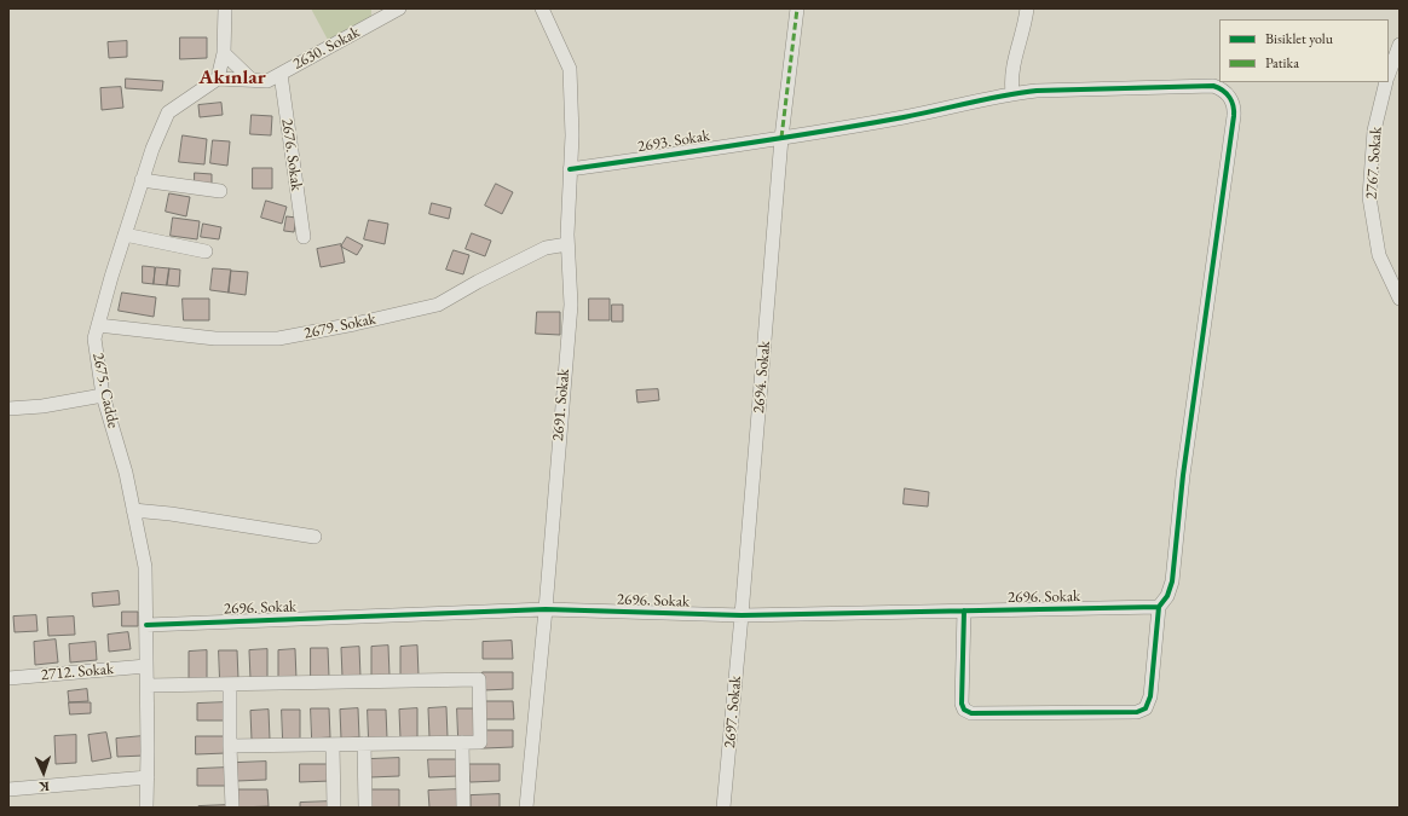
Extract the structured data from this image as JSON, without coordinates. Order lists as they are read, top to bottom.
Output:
{
  "streets": {
    "street": [
      "2630. Sokak",
      "2693. Sokak",
      "2676. Sokak",
      "2767. Sokak",
      "2679. Sokak",
      "2694. Sokak",
      "2675. Cadde",
      "2691. Sokak",
      "2696. Sokak",
      "2712. Sokak",
      "2697. Sokak"
    ]
  },
  "crossings": [
    ["2630. Sokak", "2676. Sokak"],
    ["2630. Sokak", "2675. Cadde"],
    ["2693. Sokak", "2694. Sokak"],
    ["2693. Sokak", "2691. Sokak"],
    ["2693. Sokak", "2696. Sokak"],
    ["2679. Sokak", "2675. Cadde"],
    ["2679. Sokak", "2691. Sokak"],
    ["2694. Sokak", "2696. Sokak"],
    ["2694. Sokak", "2697. Sokak"],
    ["2675. Cadde", "2696. Sokak"],
    ["2675. Cadde", "2712. Sokak"],
    ["2691. Sokak", "2696. Sokak"],
    ["2696. Sokak", "2697. Sokak"]
  ],
  "districts": ["Akınlar"],
  "legend": ["Bisiklet yolu", "Patika"],
  "north": "bottom"
}
